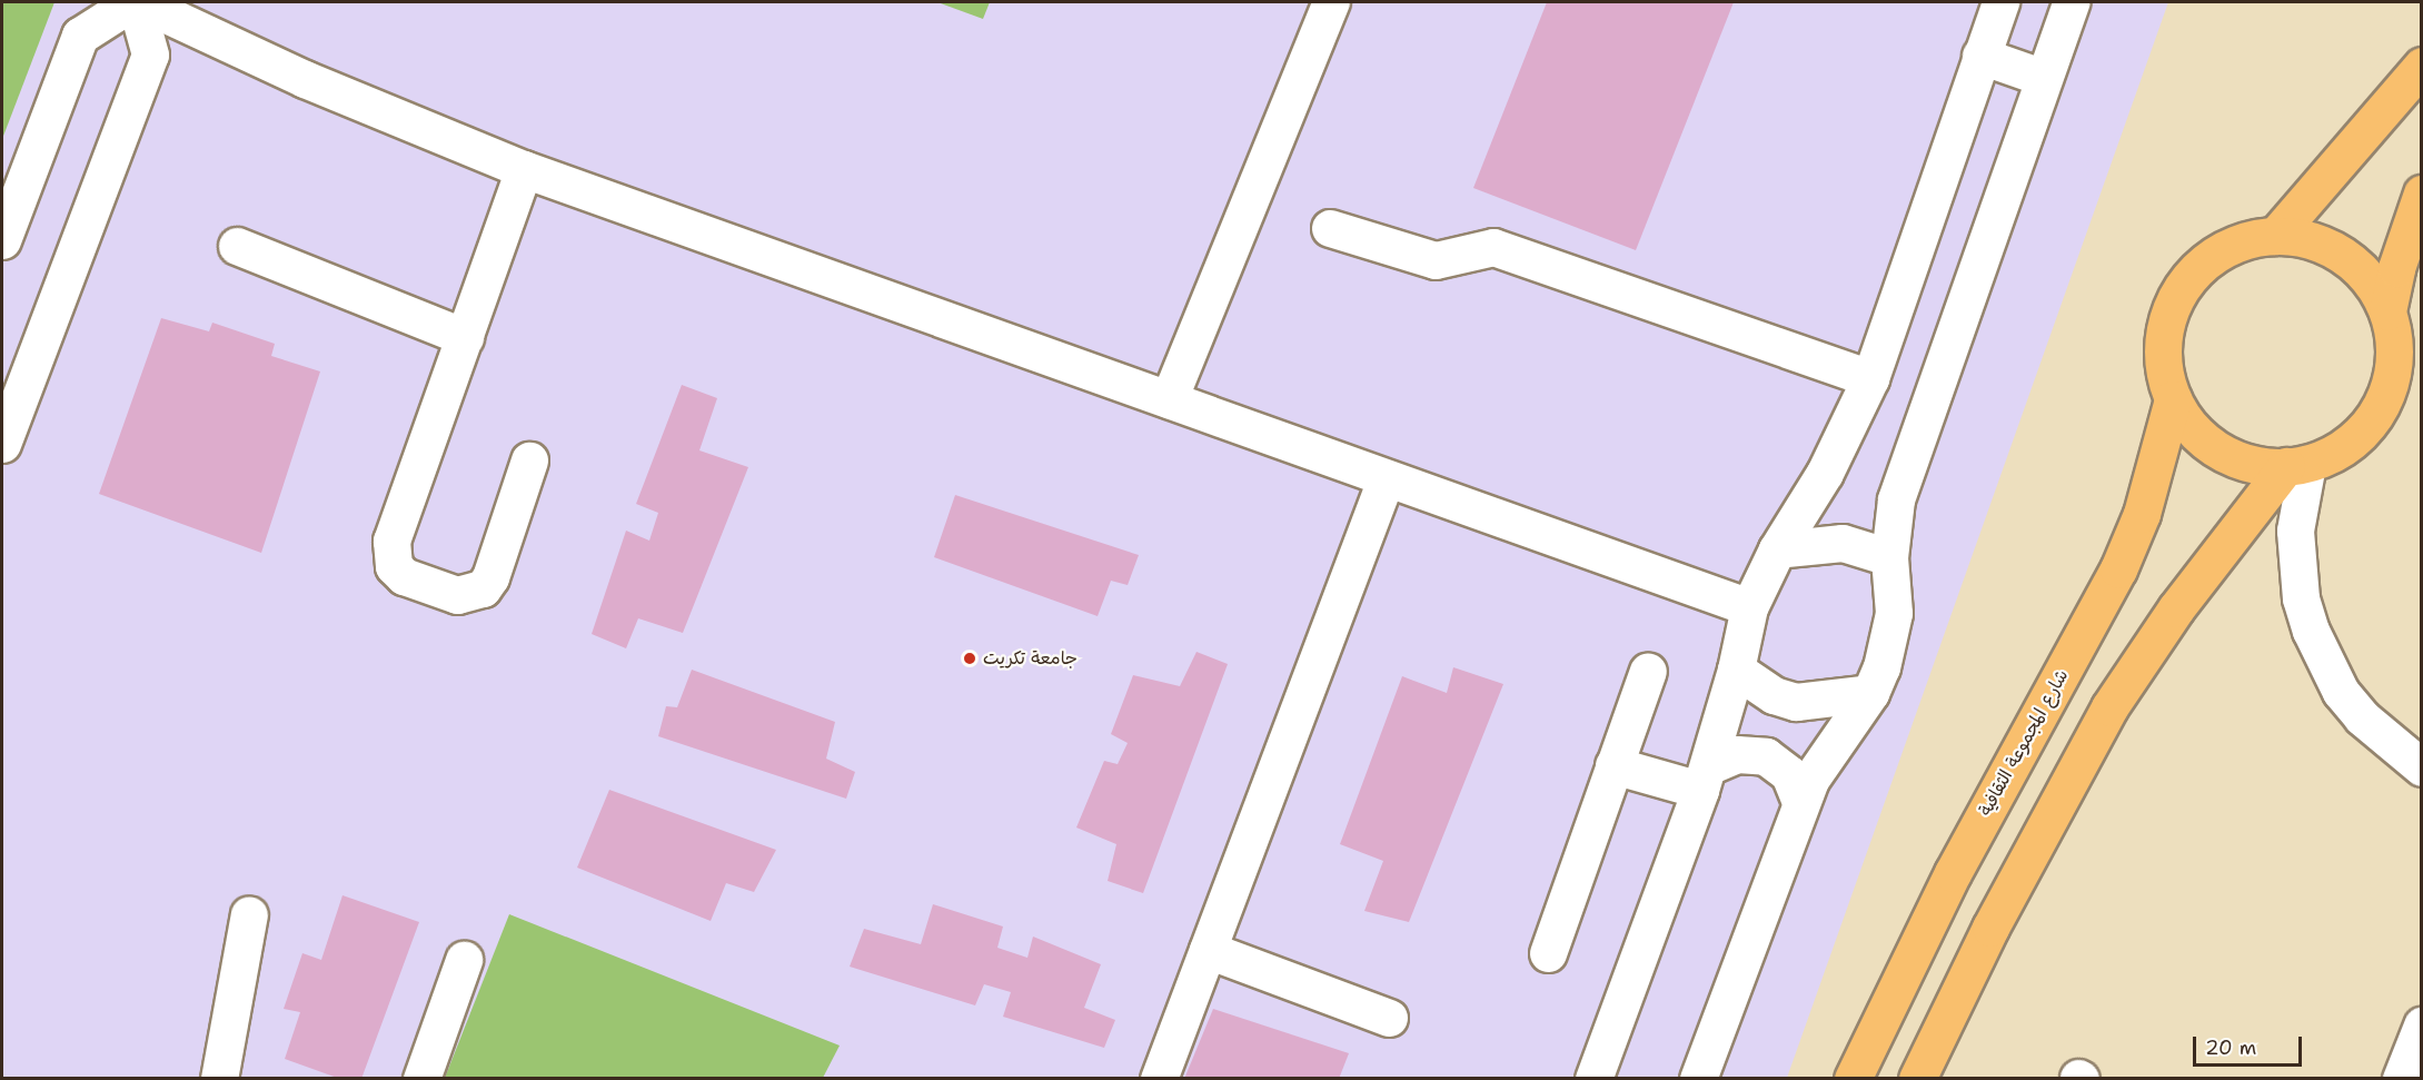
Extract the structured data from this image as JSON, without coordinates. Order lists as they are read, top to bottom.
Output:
{
  "streets": {
    "main road": ["شارع المجموعة الثقافية"]
  },
  "places": ["جامعة تكريت"],
  "scale_bar": "20 m"
}
